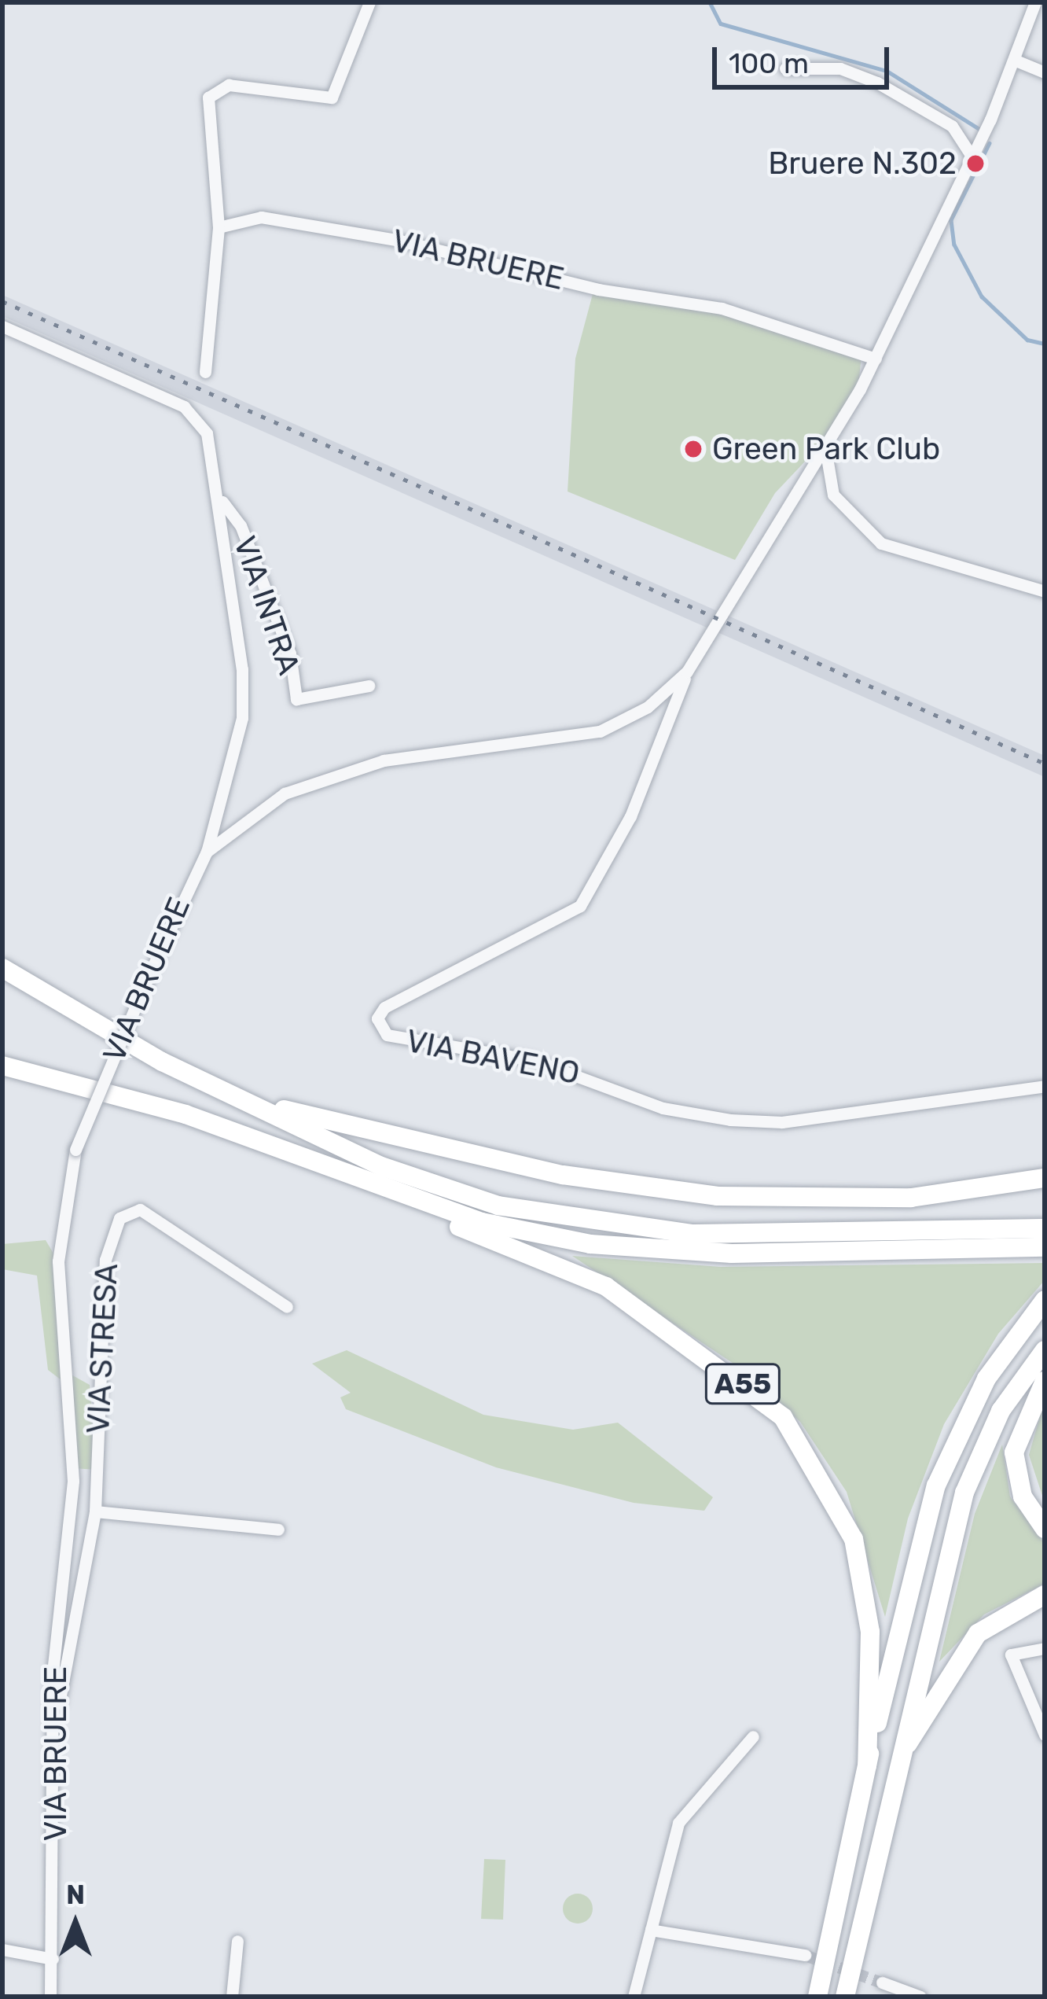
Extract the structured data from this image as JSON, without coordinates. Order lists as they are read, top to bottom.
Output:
{
  "streets": {
    "highway": ["A55"],
    "street": [
      "VIA BRUERE",
      "VIA INTRA",
      "VIA BAVENO",
      "VIA STRESA"
    ]
  },
  "crossings": [
    ["VIA BRUERE", "VIA BAVENO"],
    ["VIA BRUERE", "VIA STRESA"]
  ],
  "places": ["Bruere N.302", "Green Park Club"],
  "scale_bar": "100 m",
  "north": "top"
}
